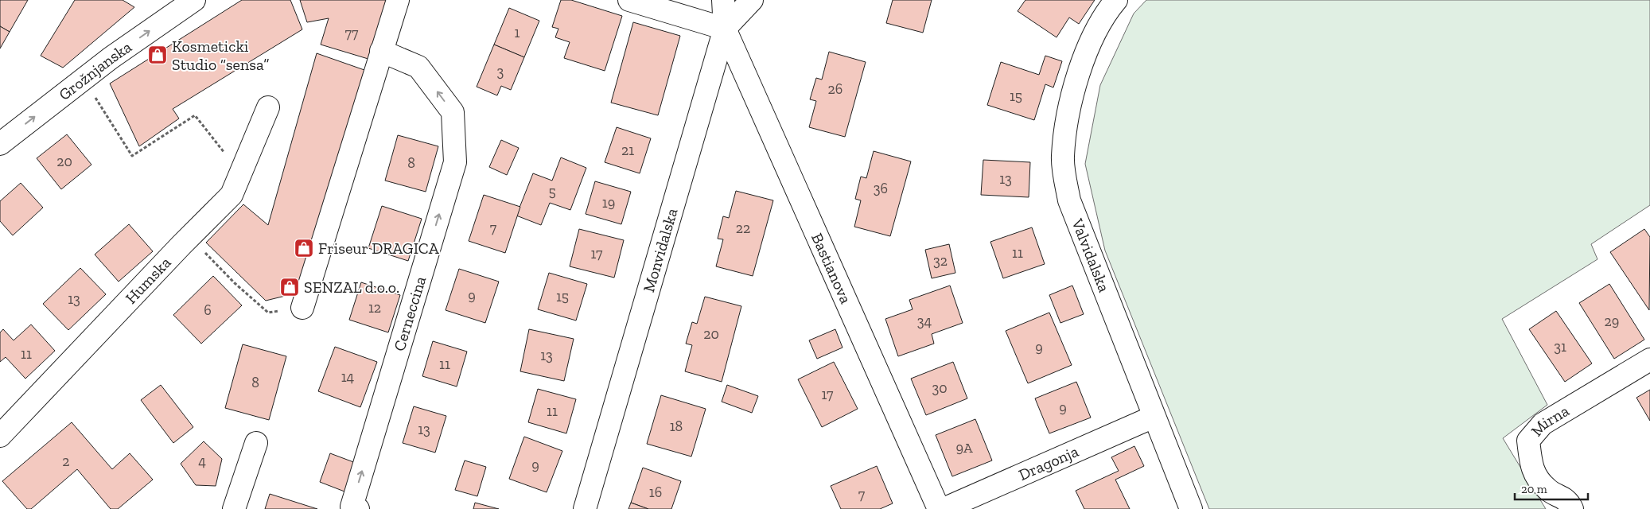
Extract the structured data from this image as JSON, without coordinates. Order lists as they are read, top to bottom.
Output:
{
  "streets": {
    "street": [
      "Grožnjanska",
      "Monvidalska",
      "Valvidalska",
      "Bastianova",
      "Humska",
      "Cerneccina",
      "Mirna",
      "Dragonja"
    ]
  },
  "crossings": [
    ["Monvidalska", "Bastianova"],
    ["Valvidalska", "Dragonja"]
  ],
  "one_way": ["Grožnjanska"],
  "places": {
    "shop": ["Kosmeticki Studio “sensa”", "Friseur DRAGICA", "SENZAL d.o.o."]
  },
  "house_numbers": [
    "1",
    "77",
    "3",
    "26",
    "15",
    "21",
    "20",
    "8",
    "13",
    "36",
    "5",
    "19",
    "7",
    "22",
    "11",
    "17",
    "32",
    "9",
    "15",
    "13",
    "12",
    "6",
    "34",
    "29",
    "20",
    "31",
    "9",
    "11",
    "13",
    "11",
    "14",
    "8",
    "30",
    "17",
    "9",
    "11",
    "18",
    "13",
    "9A",
    "2",
    "4",
    "9",
    "16",
    "7"
  ],
  "scale_bar": "20 m"
}
